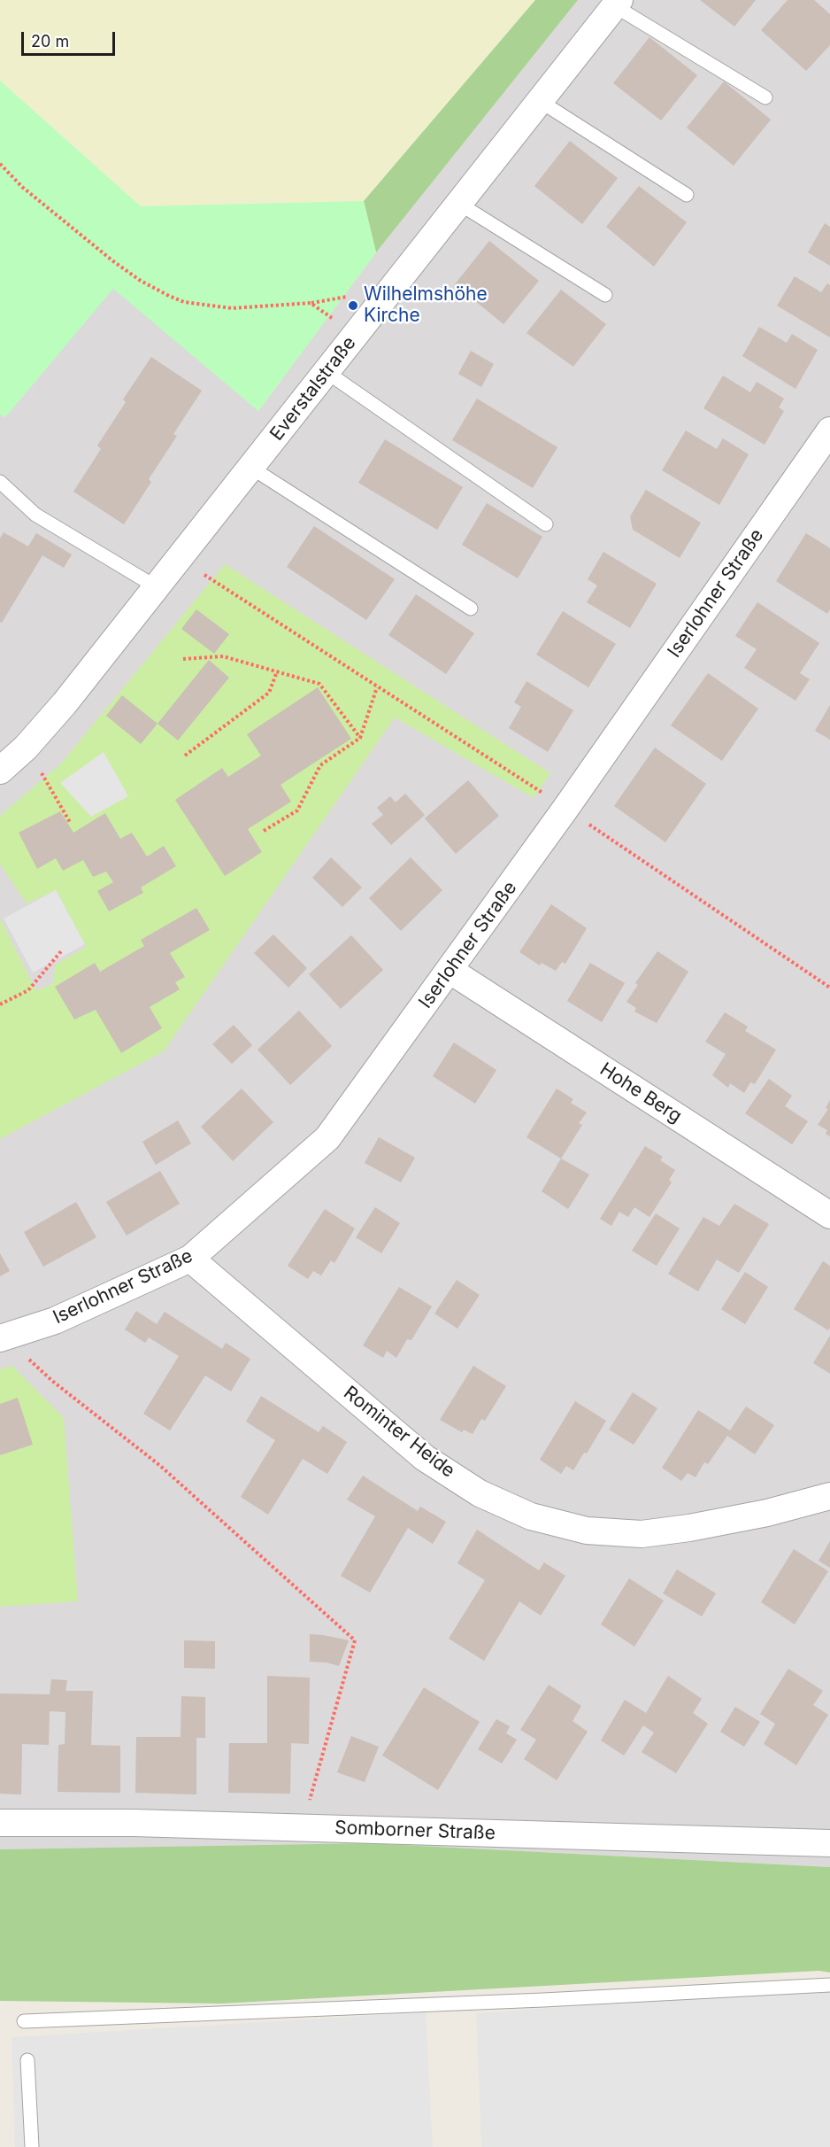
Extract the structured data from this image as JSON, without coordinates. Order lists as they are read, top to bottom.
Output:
{
  "streets": {
    "street": [
      "Everstalstraße",
      "Iserlohner Straße",
      "Hohe Berg",
      "Rominter Heide",
      "Somborner Straße"
    ]
  },
  "crossings": [
    ["Iserlohner Straße", "Hohe Berg"],
    ["Iserlohner Straße", "Rominter Heide"]
  ],
  "places": ["Wilhelmshöhe Kirche"],
  "scale_bar": "20 m"
}
